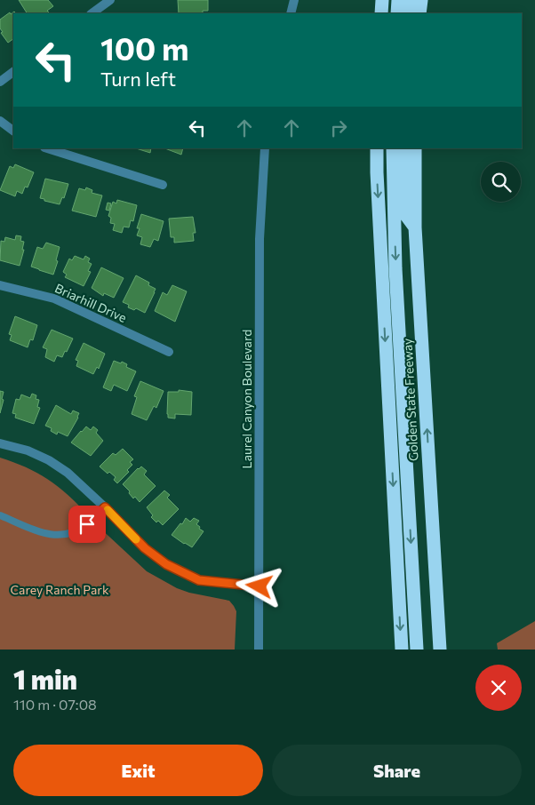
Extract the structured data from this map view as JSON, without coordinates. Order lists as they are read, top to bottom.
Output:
{
  "streets": {
    "highway": ["Golden State Freeway"],
    "street": ["Briarhill Drive", "Laurel Canyon Boulevard"]
  },
  "parks": ["Carey Ranch Park"],
  "page": {
    "turn": ["100 m", "Turn left"],
    "heading": ["1 min", "110 m · 07:08"],
    "buttons": ["Exit", "Share"]
  }
}
